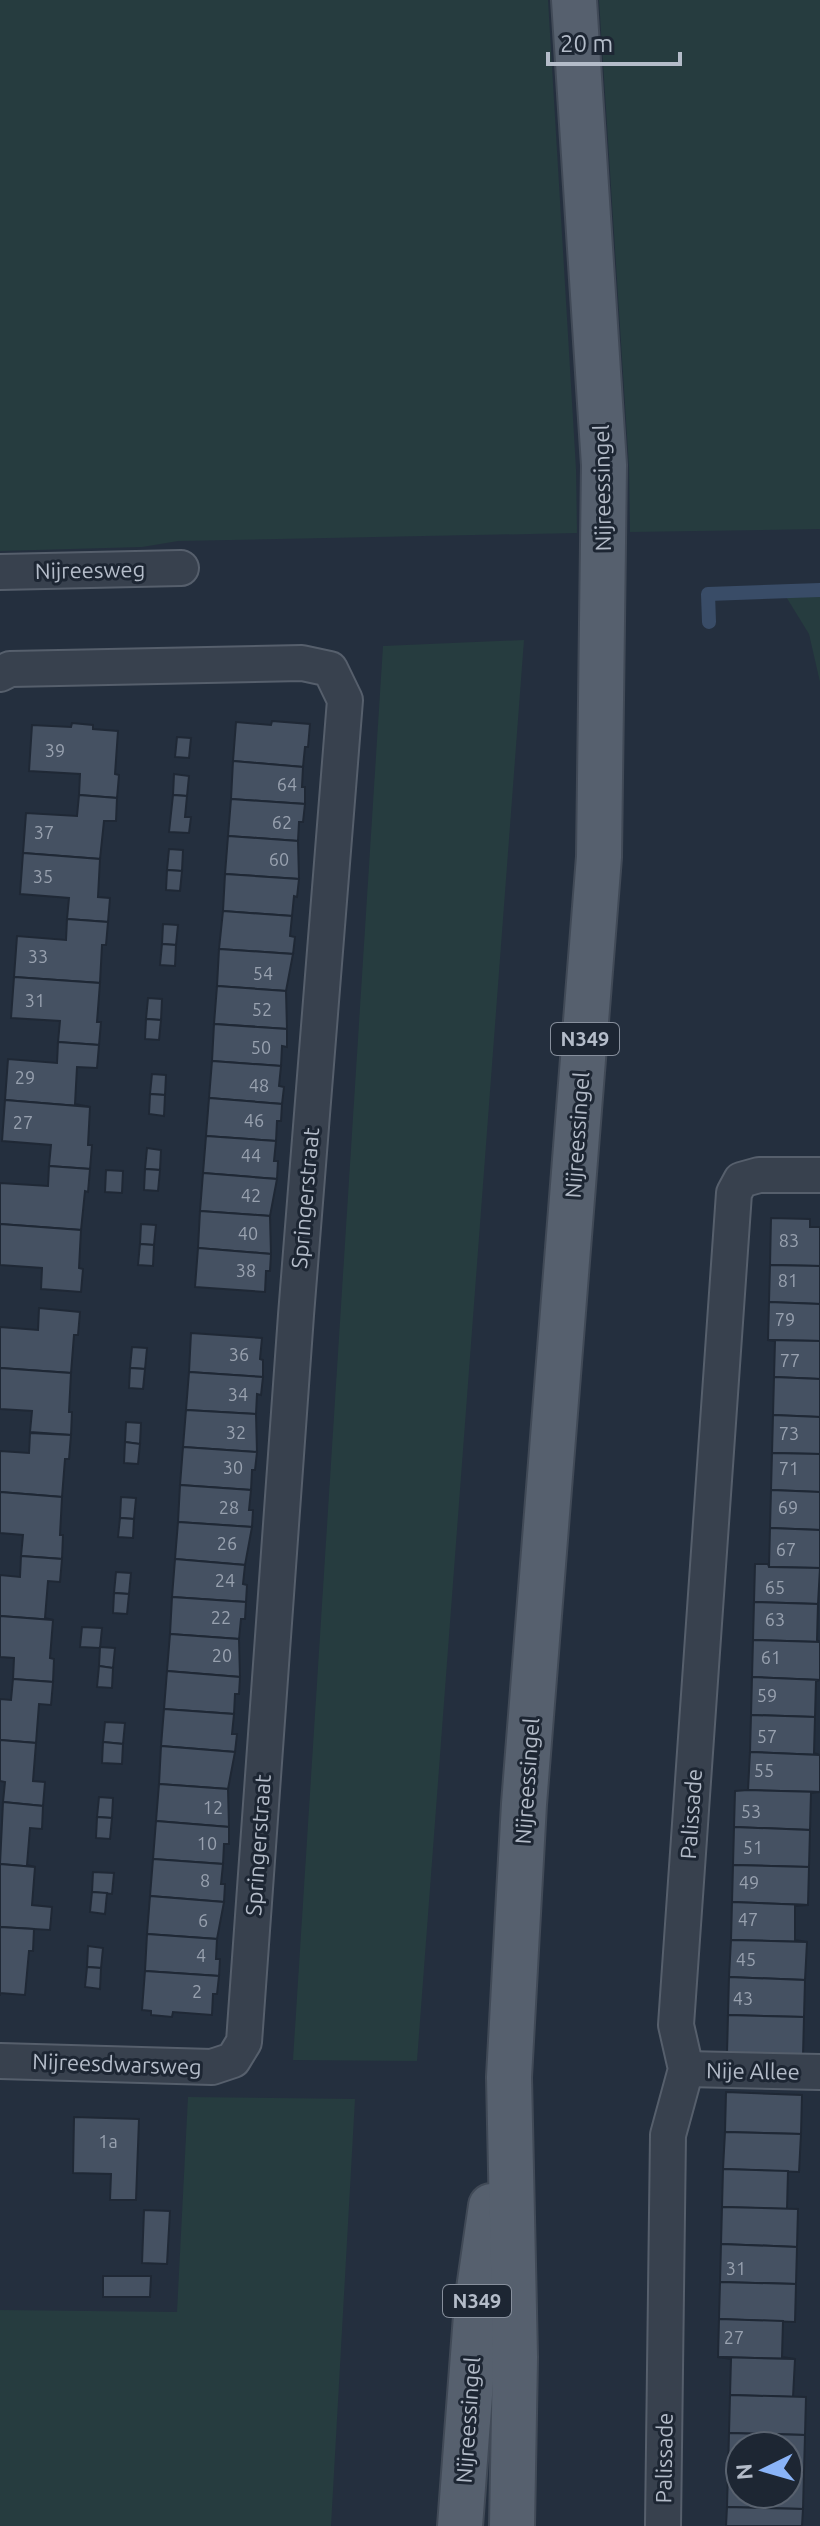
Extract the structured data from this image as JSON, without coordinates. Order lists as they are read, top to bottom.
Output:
{
  "streets": {
    "main road": ["Nijreessingel", "N349"],
    "street": [
      "Nijreesweg",
      "Springerstraat",
      "Palissade",
      "Nijreesdwarsweg",
      "Nije Allee"
    ]
  },
  "crossings": [
    ["Springerstraat", "Nijreesdwarsweg"],
    ["Palissade", "Nije Allee"]
  ],
  "house_numbers": [
    "39",
    "64",
    "62",
    "37",
    "60",
    "35",
    "33",
    "54",
    "31",
    "52",
    "50",
    "29",
    "48",
    "46",
    "27",
    "44",
    "42",
    "40",
    "83",
    "38",
    "81",
    "79",
    "36",
    "77",
    "34",
    "32",
    "73",
    "30",
    "71",
    "28",
    "69",
    "26",
    "67",
    "24",
    "65",
    "22",
    "63",
    "20",
    "61",
    "59",
    "57",
    "55",
    "12",
    "53",
    "10",
    "51",
    "8",
    "49",
    "47",
    "6",
    "4",
    "45",
    "2",
    "43",
    "1a",
    "31",
    "27"
  ],
  "scale_bar": "20 m",
  "north": "left"
}
